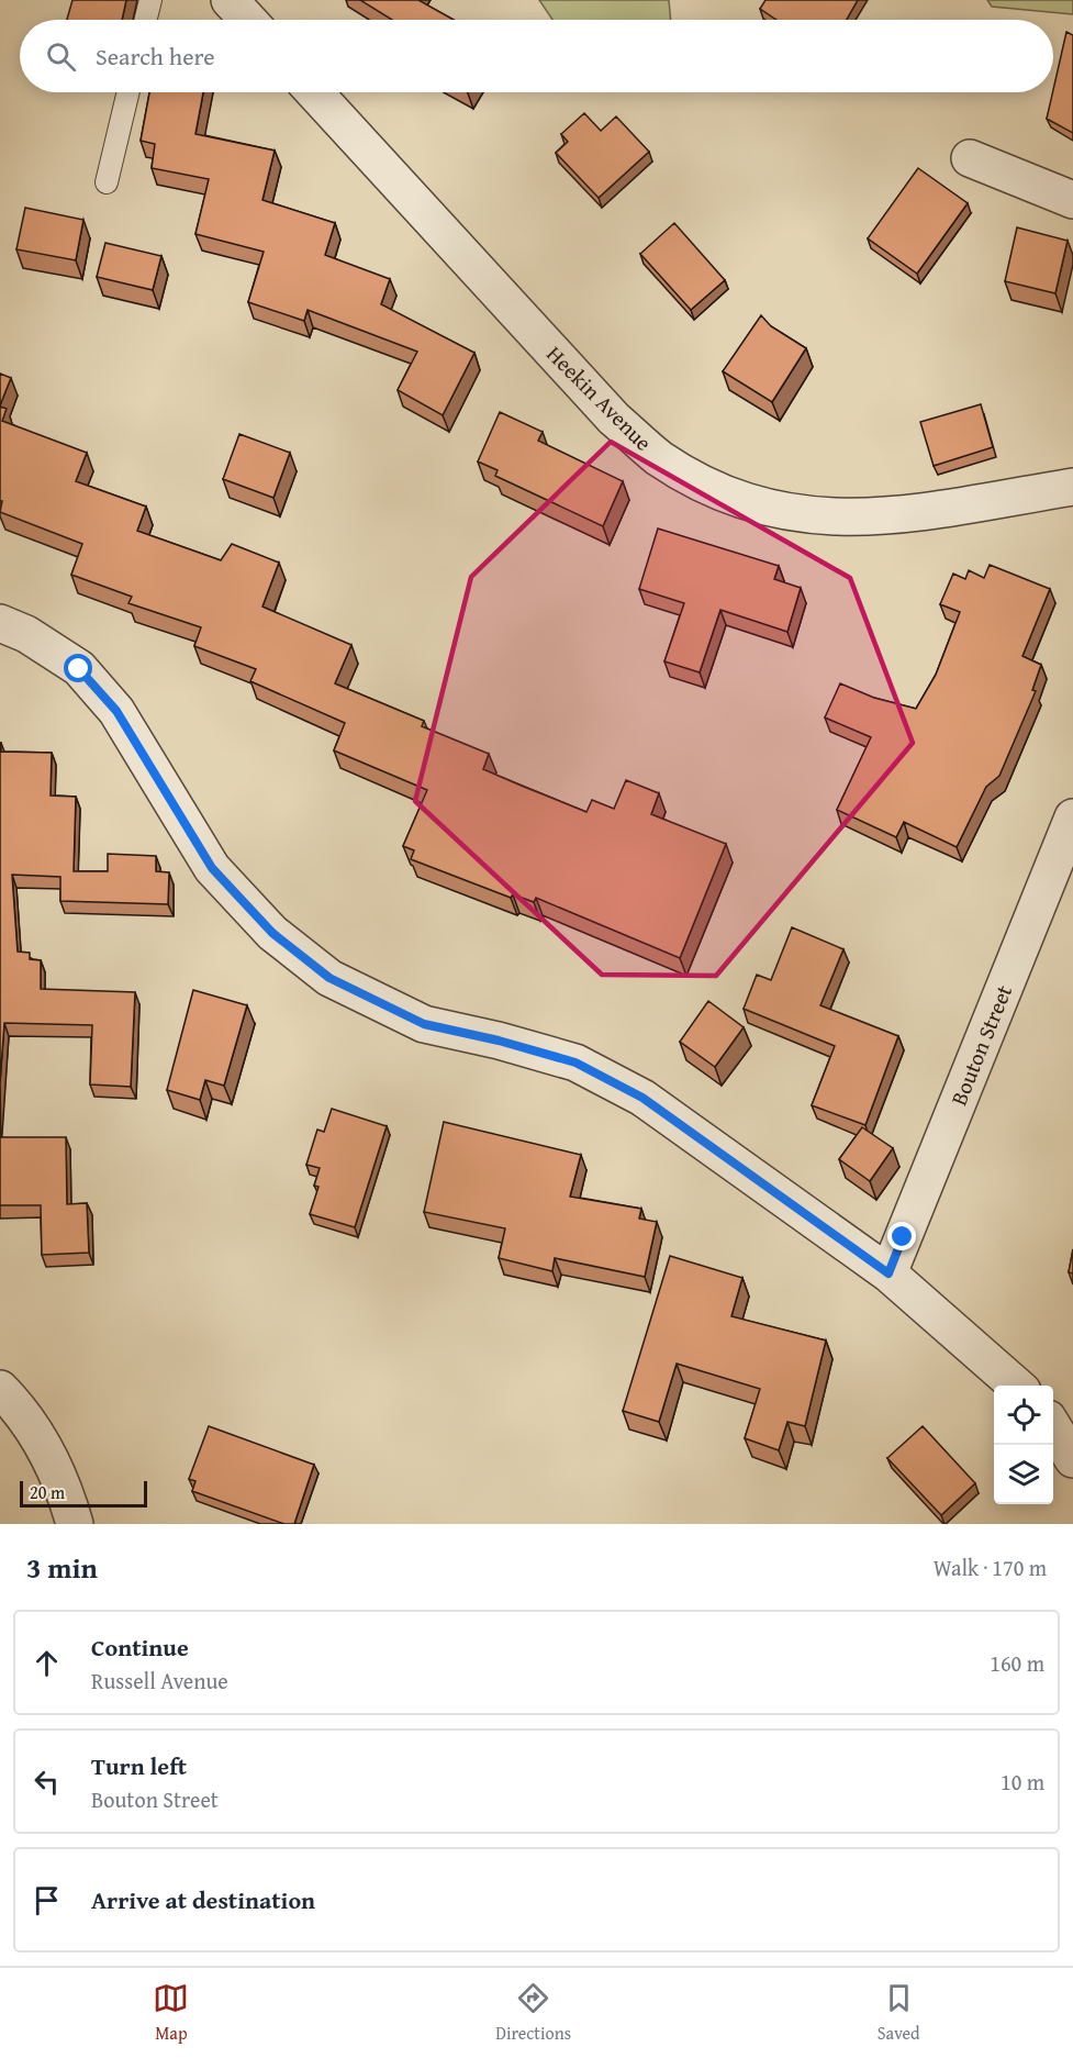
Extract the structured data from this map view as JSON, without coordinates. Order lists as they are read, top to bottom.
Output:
{
  "streets": {
    "street": ["Heekin Avenue", "Bouton Street"]
  },
  "scale_bar": "20 m",
  "page": {
    "search": "Search here",
    "scale": "20 m",
    "heading": ["3 min", "Walk · 170 m"],
    "list": [
      ["Continue", "Russell Avenue", "160 m"],
      ["Turn left", "Bouton Street", "10 m"],
      "Arrive at destination"
    ],
    "nav": ["Map", "Directions", "Saved"]
  }
}
